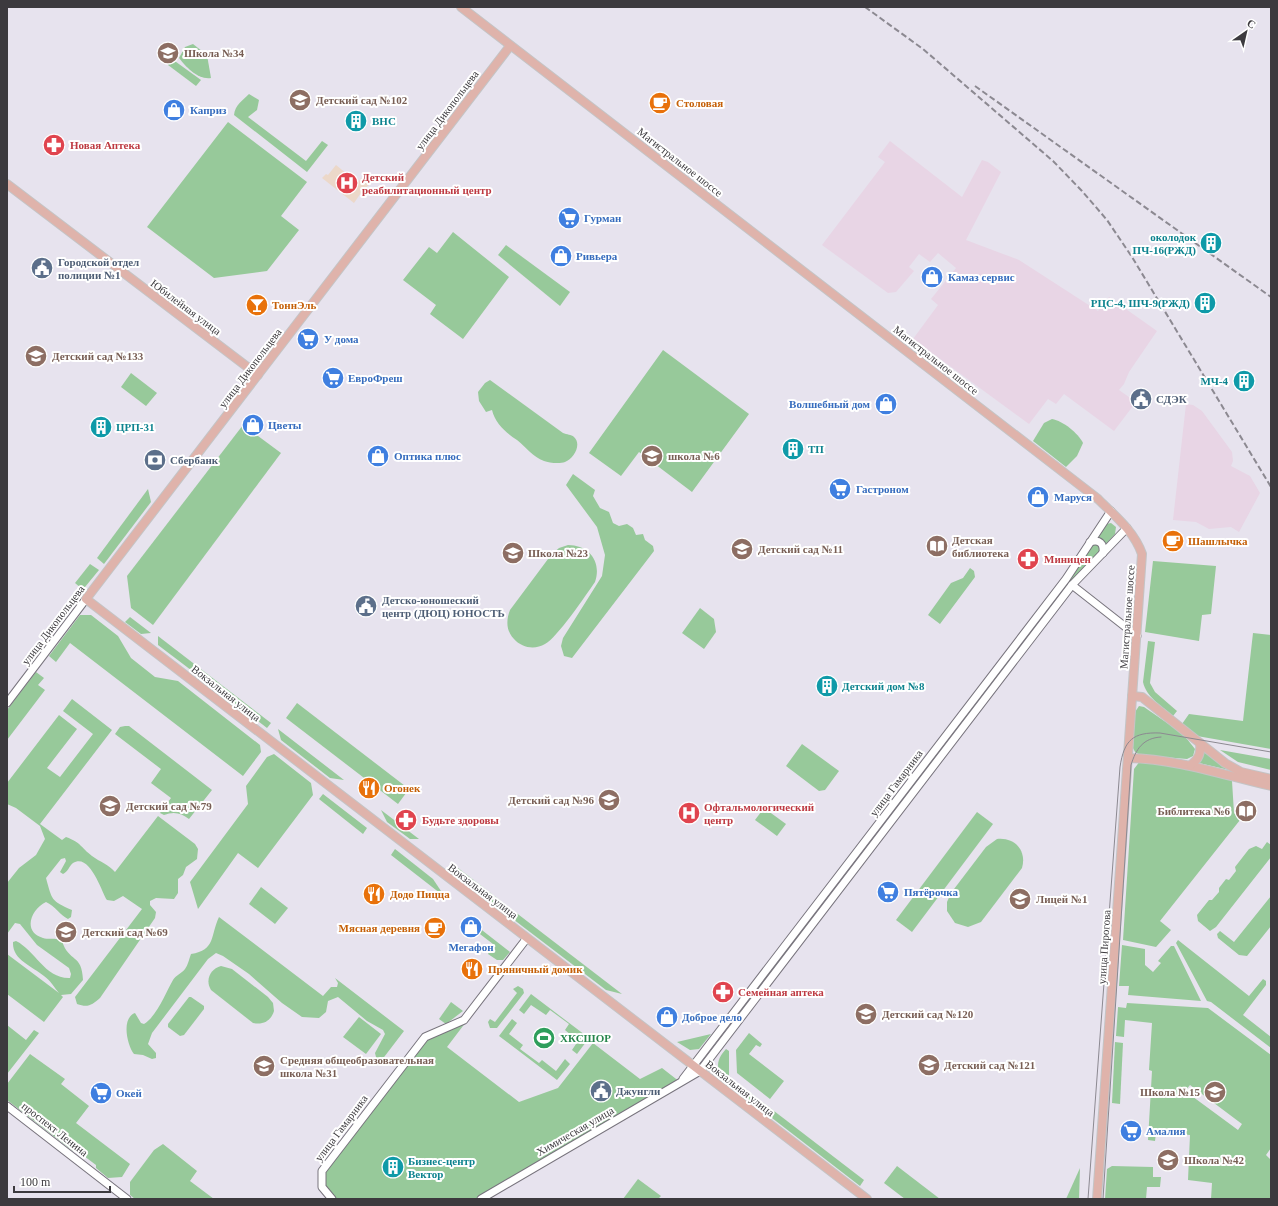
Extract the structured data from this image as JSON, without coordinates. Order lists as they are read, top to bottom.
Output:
{
  "streets": {
    "main road": [
      "улица Дикопольцева",
      "Магистральное шоссе",
      "Юбилейная улица",
      "Вокзальная улица",
      "улица Пирогова"
    ],
    "street": ["улица Гамарника", "проспект Ленина", "Химическая улица"]
  },
  "crossings": [
    ["улица Дикопольцева", "Магистральное шоссе"],
    ["улица Дикопольцева", "Юбилейная улица"],
    ["улица Дикопольцева", "Вокзальная улица"],
    ["Магистральное шоссе", "улица Гамарника"],
    ["Магистральное шоссе", "улица Пирогова"],
    ["Вокзальная улица", "улица Гамарника"],
    ["Вокзальная улица", "Химическая улица"],
    ["улица Гамарника", "Химическая улица"]
  ],
  "places": {
    "school or university": [
      "Школа №34",
      "Детский сад №102",
      "Детский сад №133",
      "школа №6",
      "Детский сад №11",
      "Школа №23",
      "Детский сад №96",
      "Детский сад №79",
      "Лицей №1",
      "Детский сад №69",
      "Детский сад №120",
      "Детский сад №121",
      "Средняя общеобразовательная школа №31",
      "Школа №15",
      "Школа №42"
    ],
    "cafe": ["Столовая", "Шашлычка", "Мясная деревня"],
    "shop": [
      "Каприз",
      "Ривьера",
      "Камаз сервис",
      "Волшебный дом",
      "Цветы",
      "Оптика плюс",
      "Маруся",
      "Мегафон",
      "Доброе дело"
    ],
    "building": [
      "ВНС",
      "околодок ПЧ-16(РЖД)",
      "РЦС-4, ШЧ-9(РЖД)",
      "МЧ-4",
      "ЦРП-31",
      "ТП",
      "Детский дом №8",
      "Бизнес-центр Вектор"
    ],
    "pharmacy": [
      "Новая Аптека",
      "Миницен",
      "Будьте здоровы",
      "Семейная аптека"
    ],
    "hospital": ["Детский реабилитационный центр", "Офтальмологический центр"],
    "supermarket": [
      "Гурман",
      "У дома",
      "ЕвроФреш",
      "Гастроном",
      "Пятёрочка",
      "Окей",
      "Амалия"
    ],
    "public building": [
      "Городской отдел полиции №1",
      "СДЭК",
      "Детско-юношеский центр (ДЮЦ) ЮНОСТЬ",
      "Джунгли"
    ],
    "bar": ["ТоннЭль"],
    "bank": ["Сбербанк"],
    "library": ["Детская библиотека", "Библитека №6"],
    "restaurant": ["Огонек", "Додо Пицца", "Пряничный домик"],
    "sports": ["ХКСШОР"]
  },
  "scale_bar": "100 m",
  "north": "top right"
}
